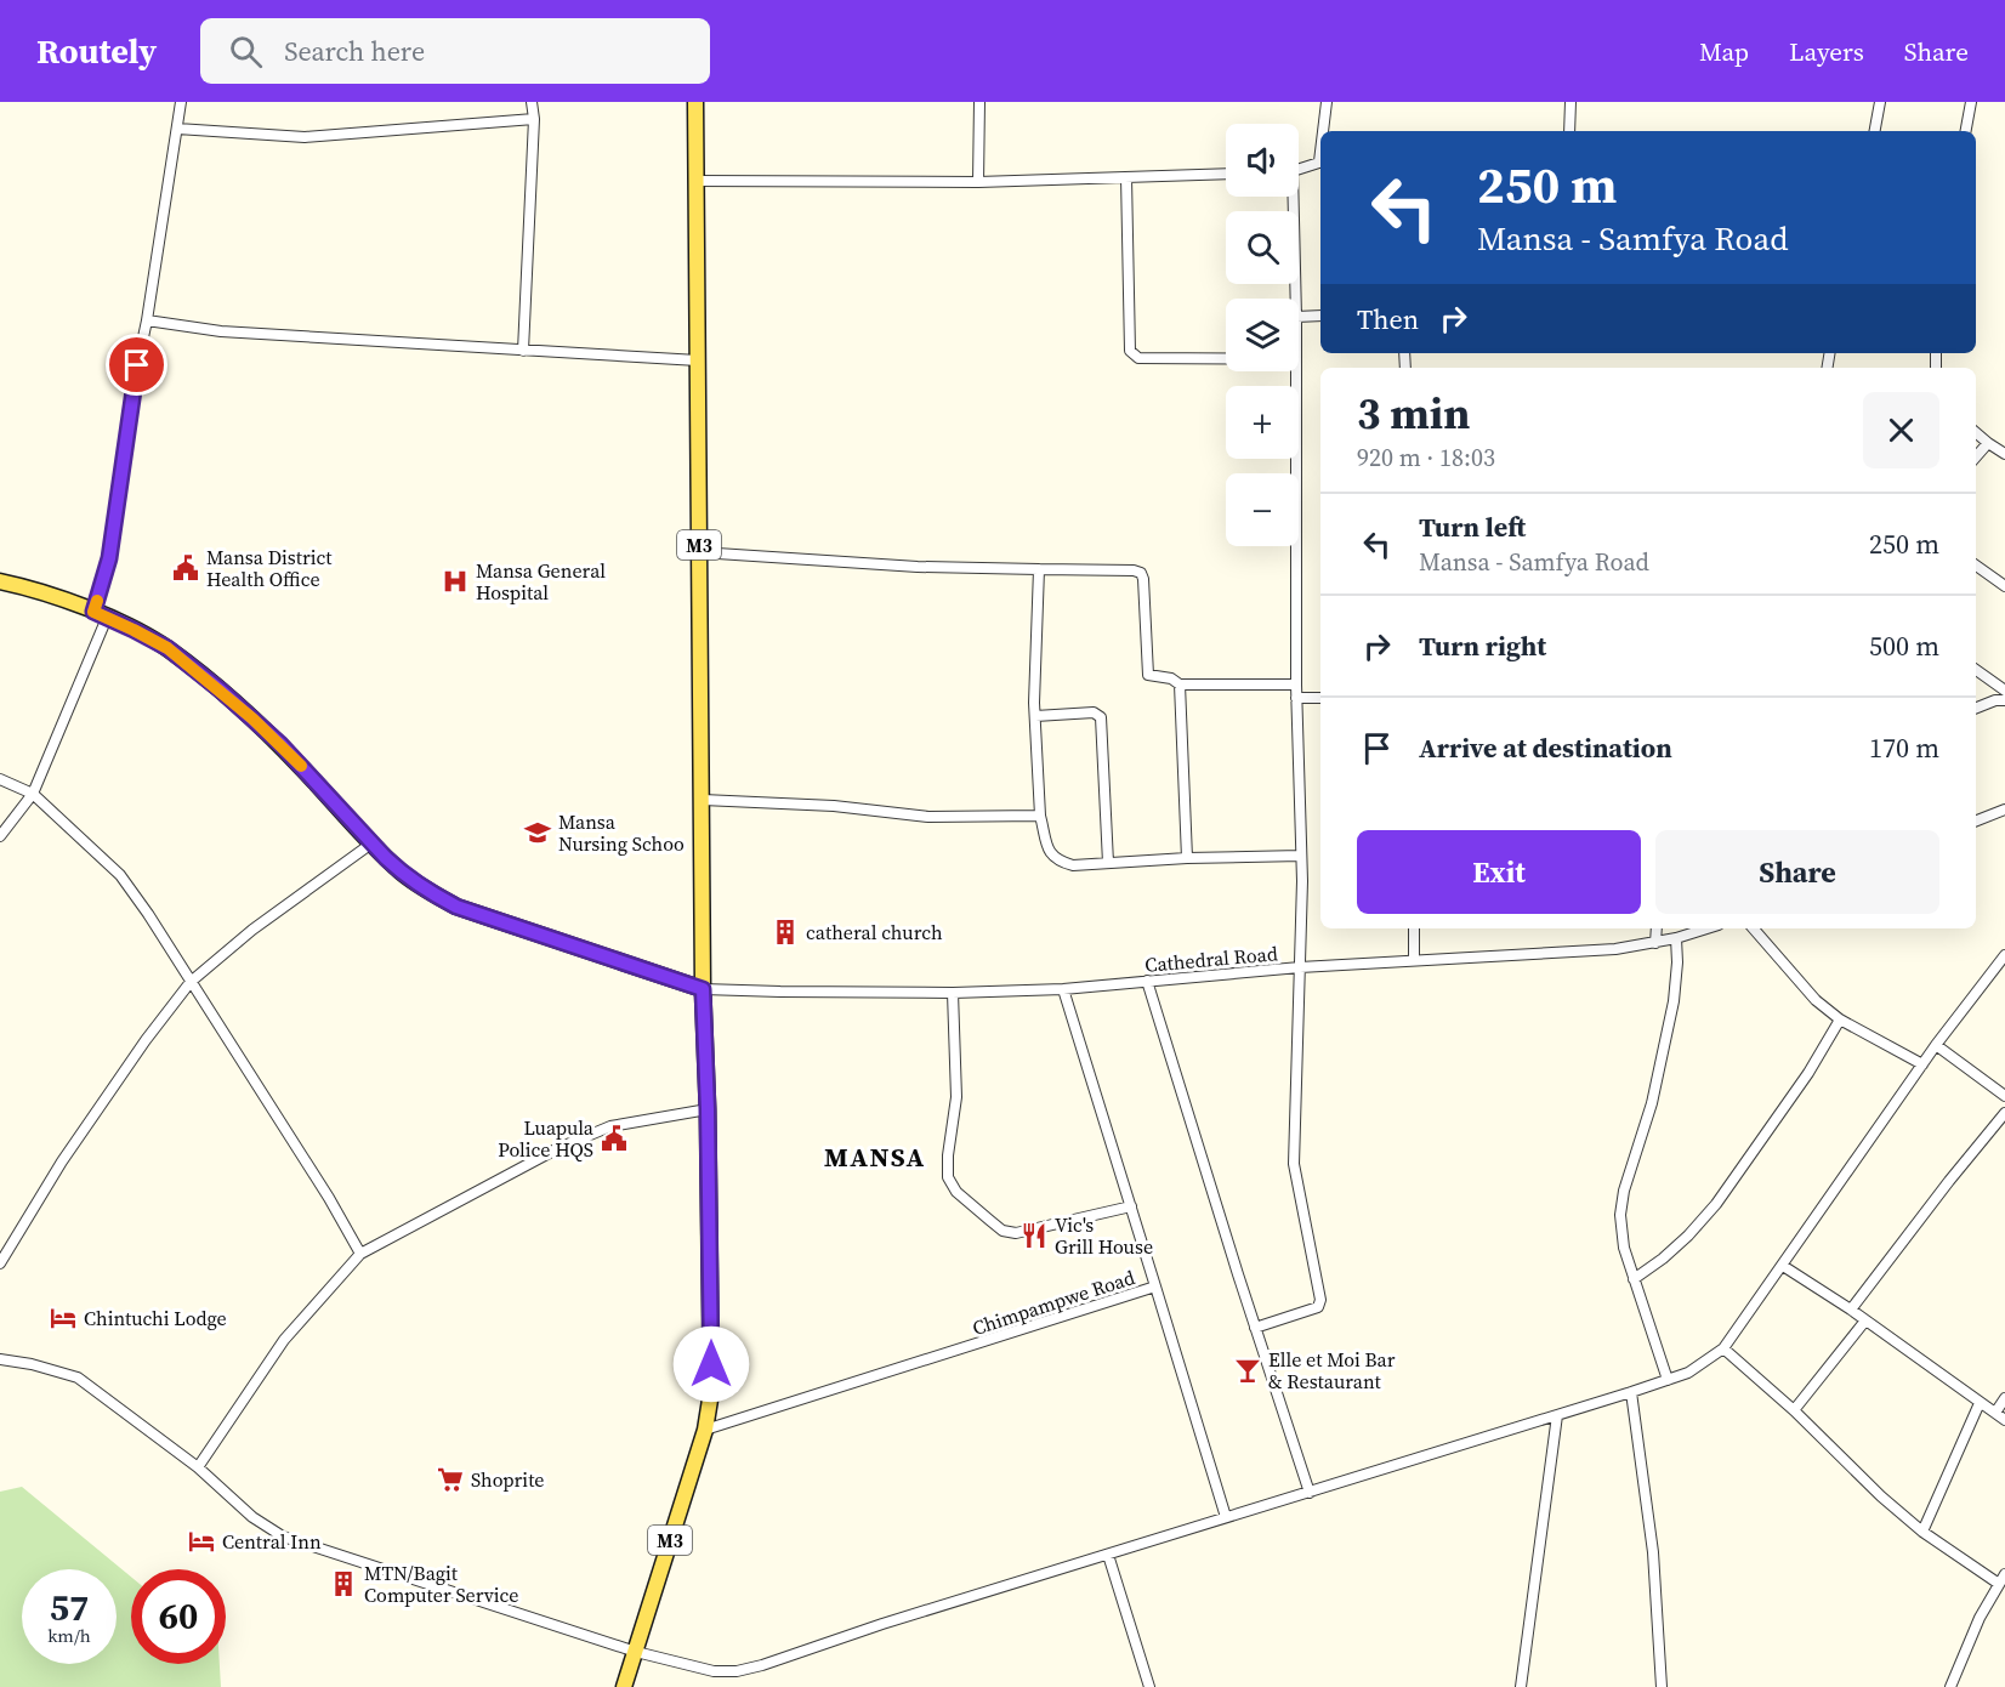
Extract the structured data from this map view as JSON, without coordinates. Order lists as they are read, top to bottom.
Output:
{
  "streets": {
    "main road": ["M3"],
    "street": ["Cathedral Road", "Chimpampwe Road"]
  },
  "crossings": [
    ["M3", "Cathedral Road"],
    ["M3", "Chimpampwe Road"],
    ["Cathedral Road", "Chimpampwe Road"]
  ],
  "districts": ["MANSA"],
  "places": {
    "public building": ["Mansa District Health Office", "Luapula Police HQS"],
    "hospital": ["Mansa General Hospital"],
    "school or university": ["Mansa Nursing Schoo"],
    "building": ["catheral church", "MTN/Bagit Computer Service"],
    "restaurant": ["Vic's Grill House"],
    "hotel": ["Chintuchi Lodge", "Central Inn"],
    "bar": ["Elle et Moi Bar & Restaurant"],
    "supermarket": ["Shoprite"]
  },
  "page": {
    "header": "Routely",
    "search": "Search here",
    "nav": ["Map", "Layers", "Share"],
    "map_buttons": ["+", "−"],
    "turn": ["250 m", "Mansa - Samfya Road"],
    "then": "Then",
    "heading": ["3 min", "920 m · 18:03"],
    "list": [
      {
        "name": "Turn left",
        "note": "Mansa - Samfya Road",
        "value": "250 m"
      },
      {
        "name": "Turn right",
        "value": "500 m"
      },
      {
        "name": "Arrive at destination",
        "value": "170 m"
      }
    ],
    "buttons": ["Exit", "Share"],
    "speed": "57 km/h",
    "limit": "60"
  }
}
